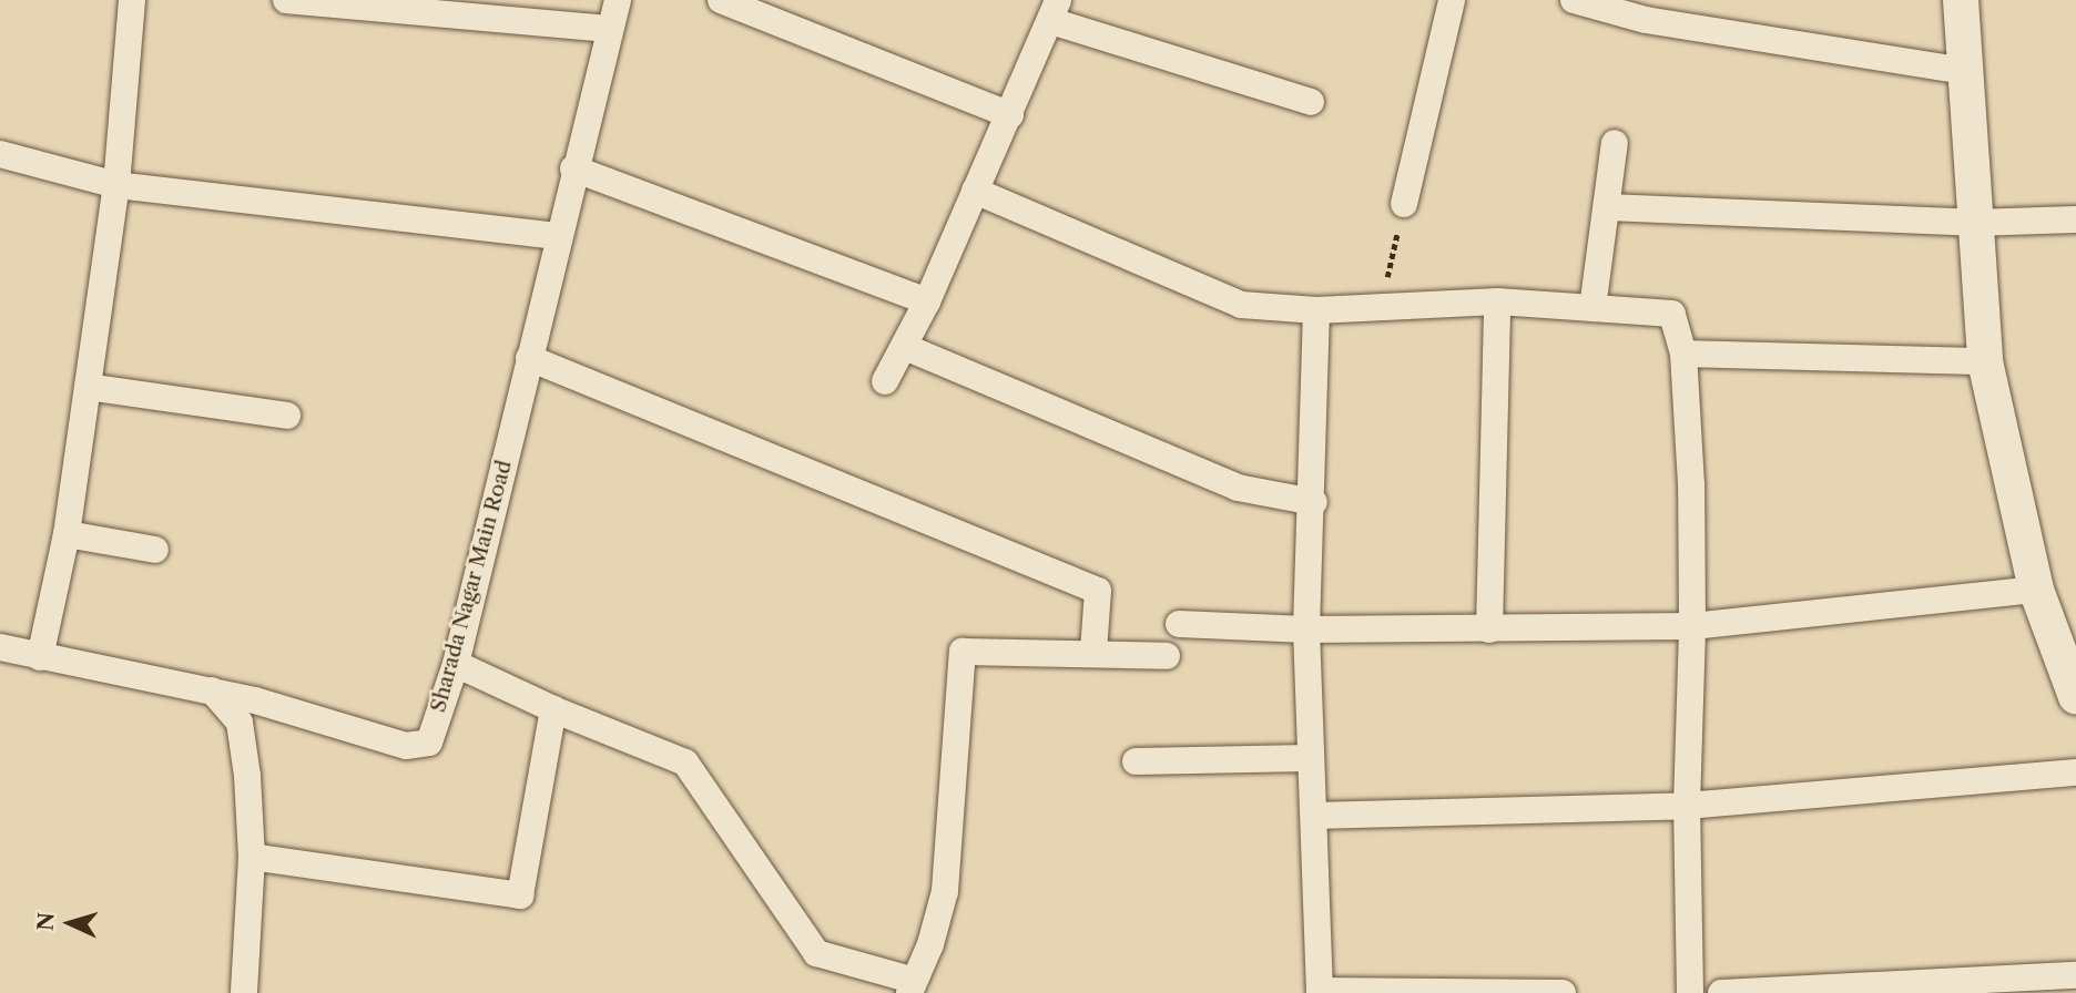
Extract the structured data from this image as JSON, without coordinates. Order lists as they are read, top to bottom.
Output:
{
  "streets": {
    "street": ["Sharada Nagar Main Road"]
  },
  "north": "left"
}
